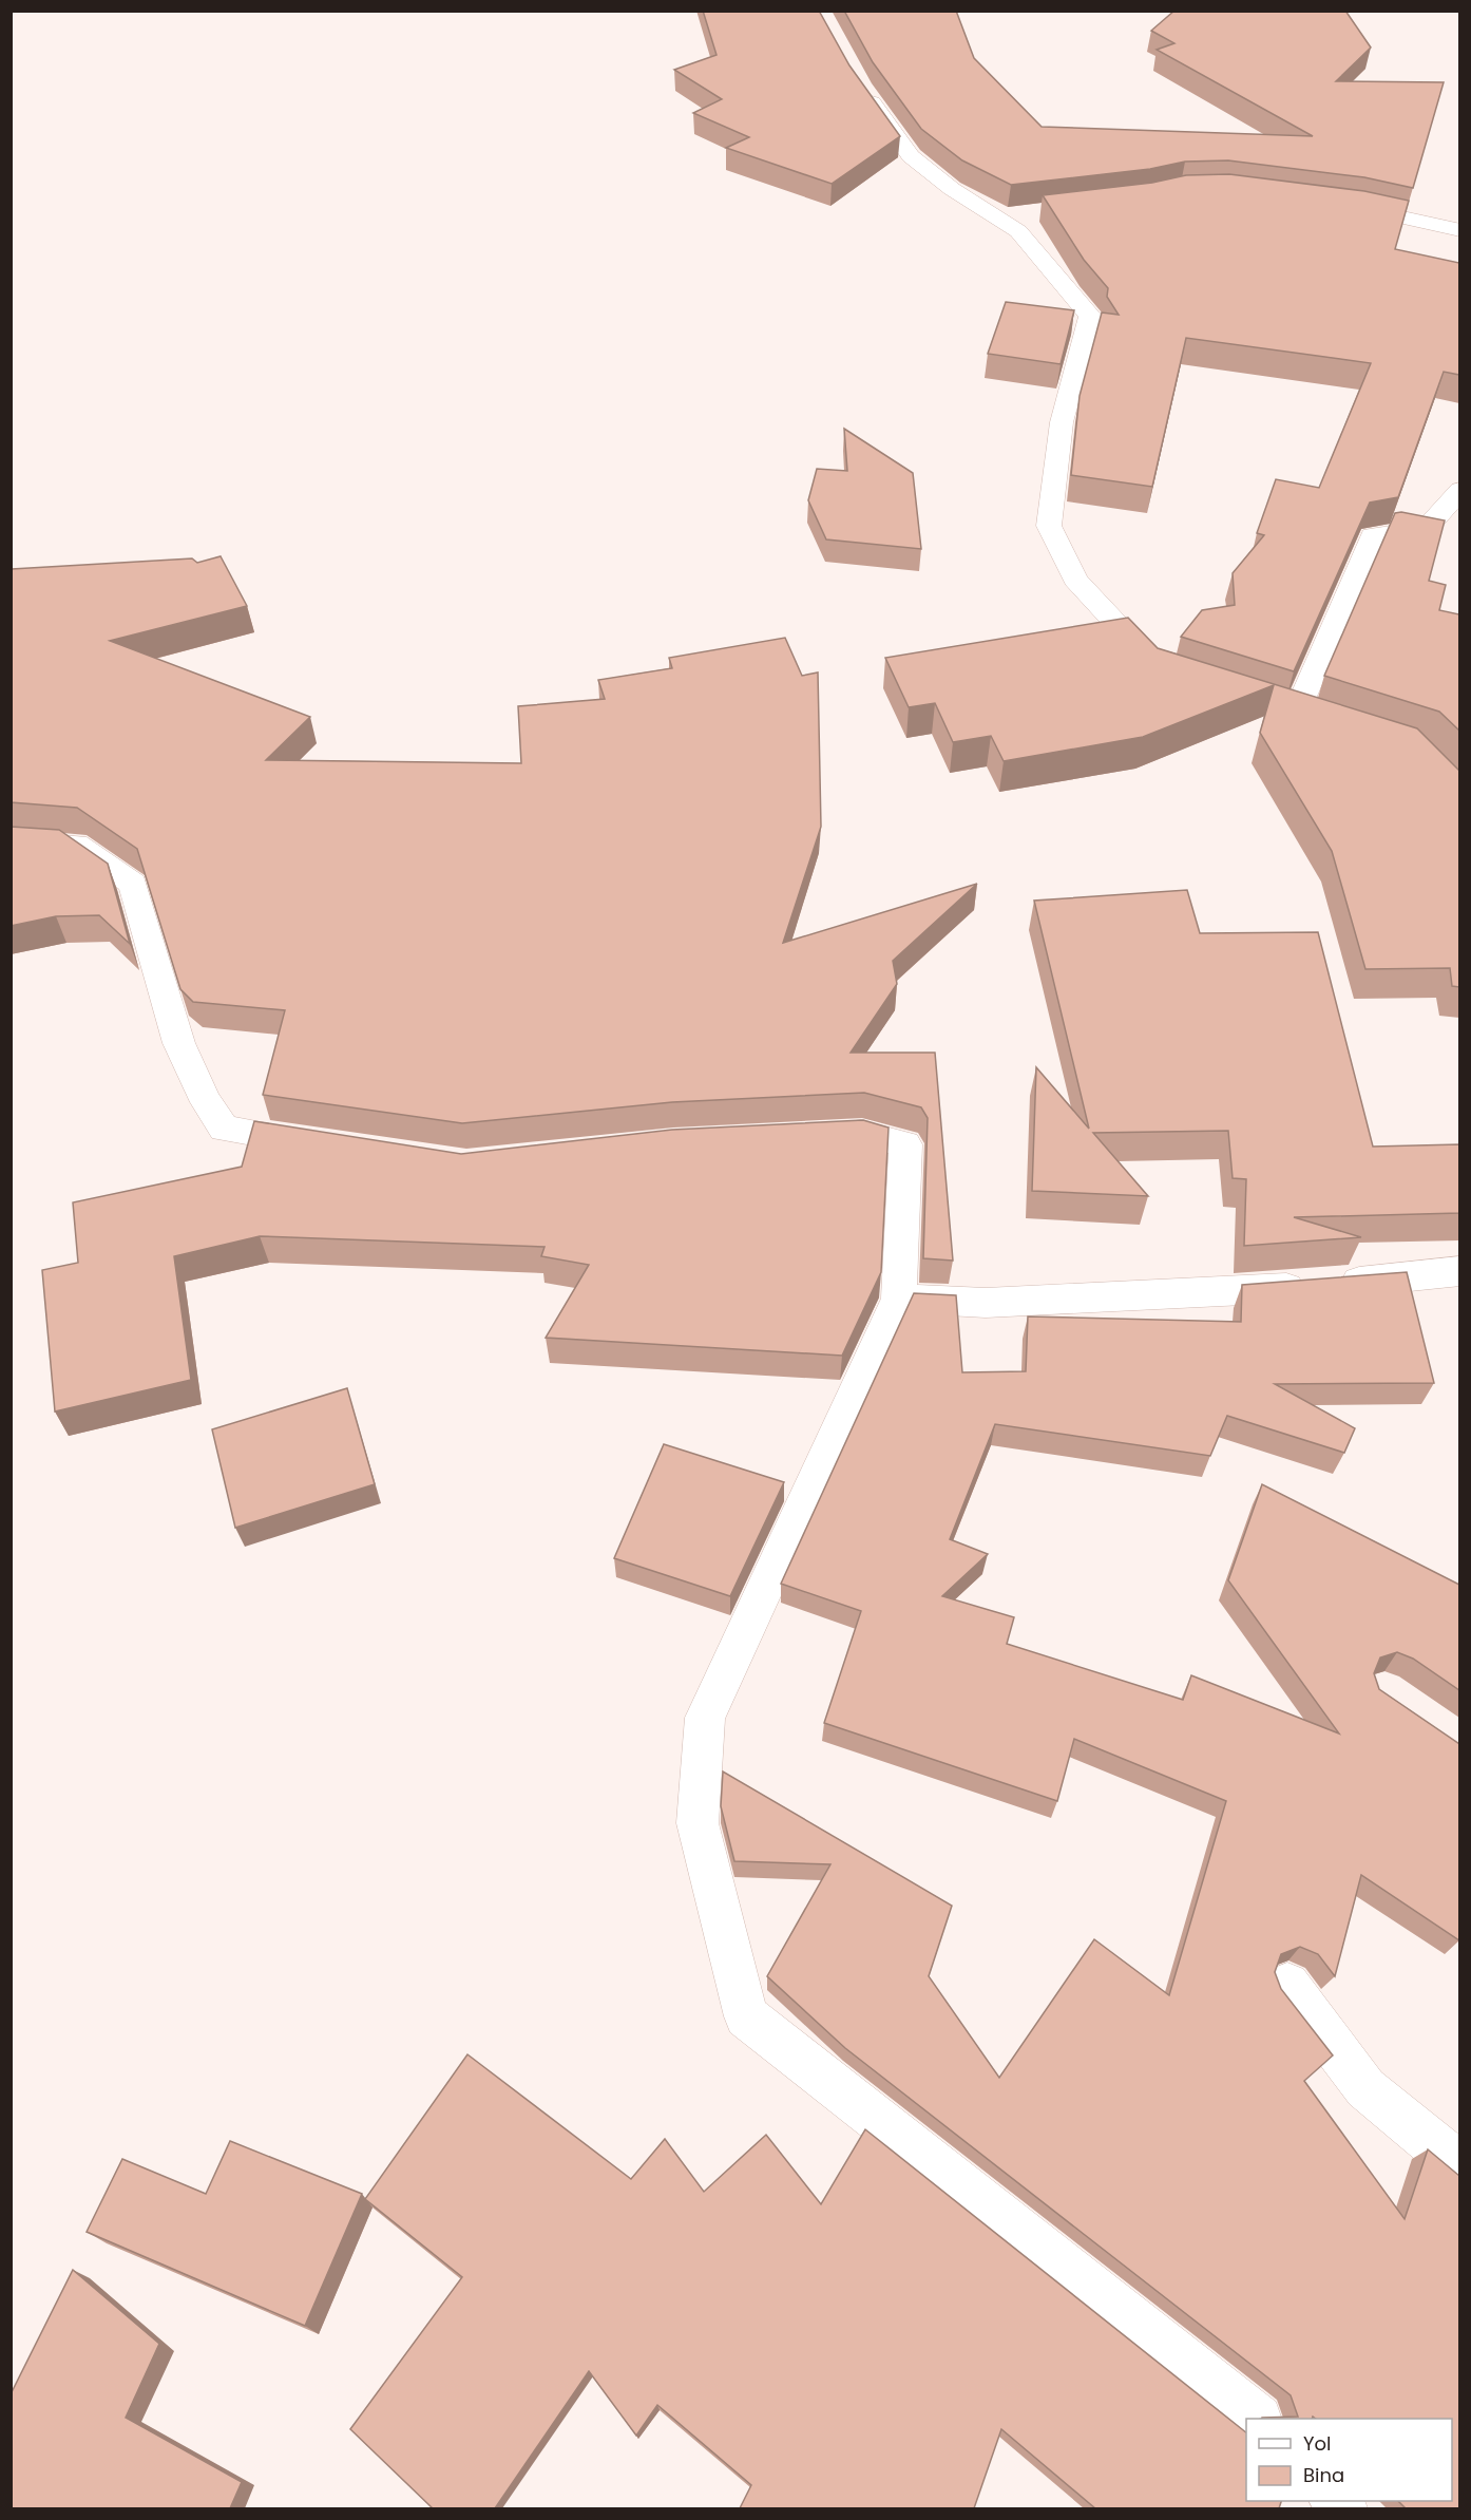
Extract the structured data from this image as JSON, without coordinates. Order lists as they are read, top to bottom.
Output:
{
  "legend": ["Yol", "Bina"]
}
